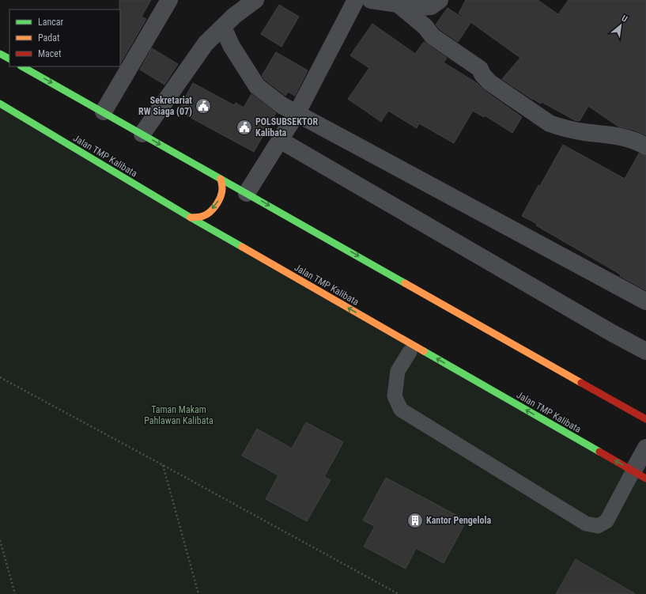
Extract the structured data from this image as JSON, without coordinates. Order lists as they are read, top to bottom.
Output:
{
  "streets": {
    "main road": ["Jalan TMP Kalibata"]
  },
  "parks": ["Taman Makam Pahlawan Kalibata"],
  "places": {
    "public building": ["Sekretariat RW Siaga (07)", "POLSUBSEKTOR Kalibata"],
    "building": ["Kantor Pengelola"]
  },
  "legend": ["Lancar", "Padat", "Macet"],
  "north": "top right"
}
